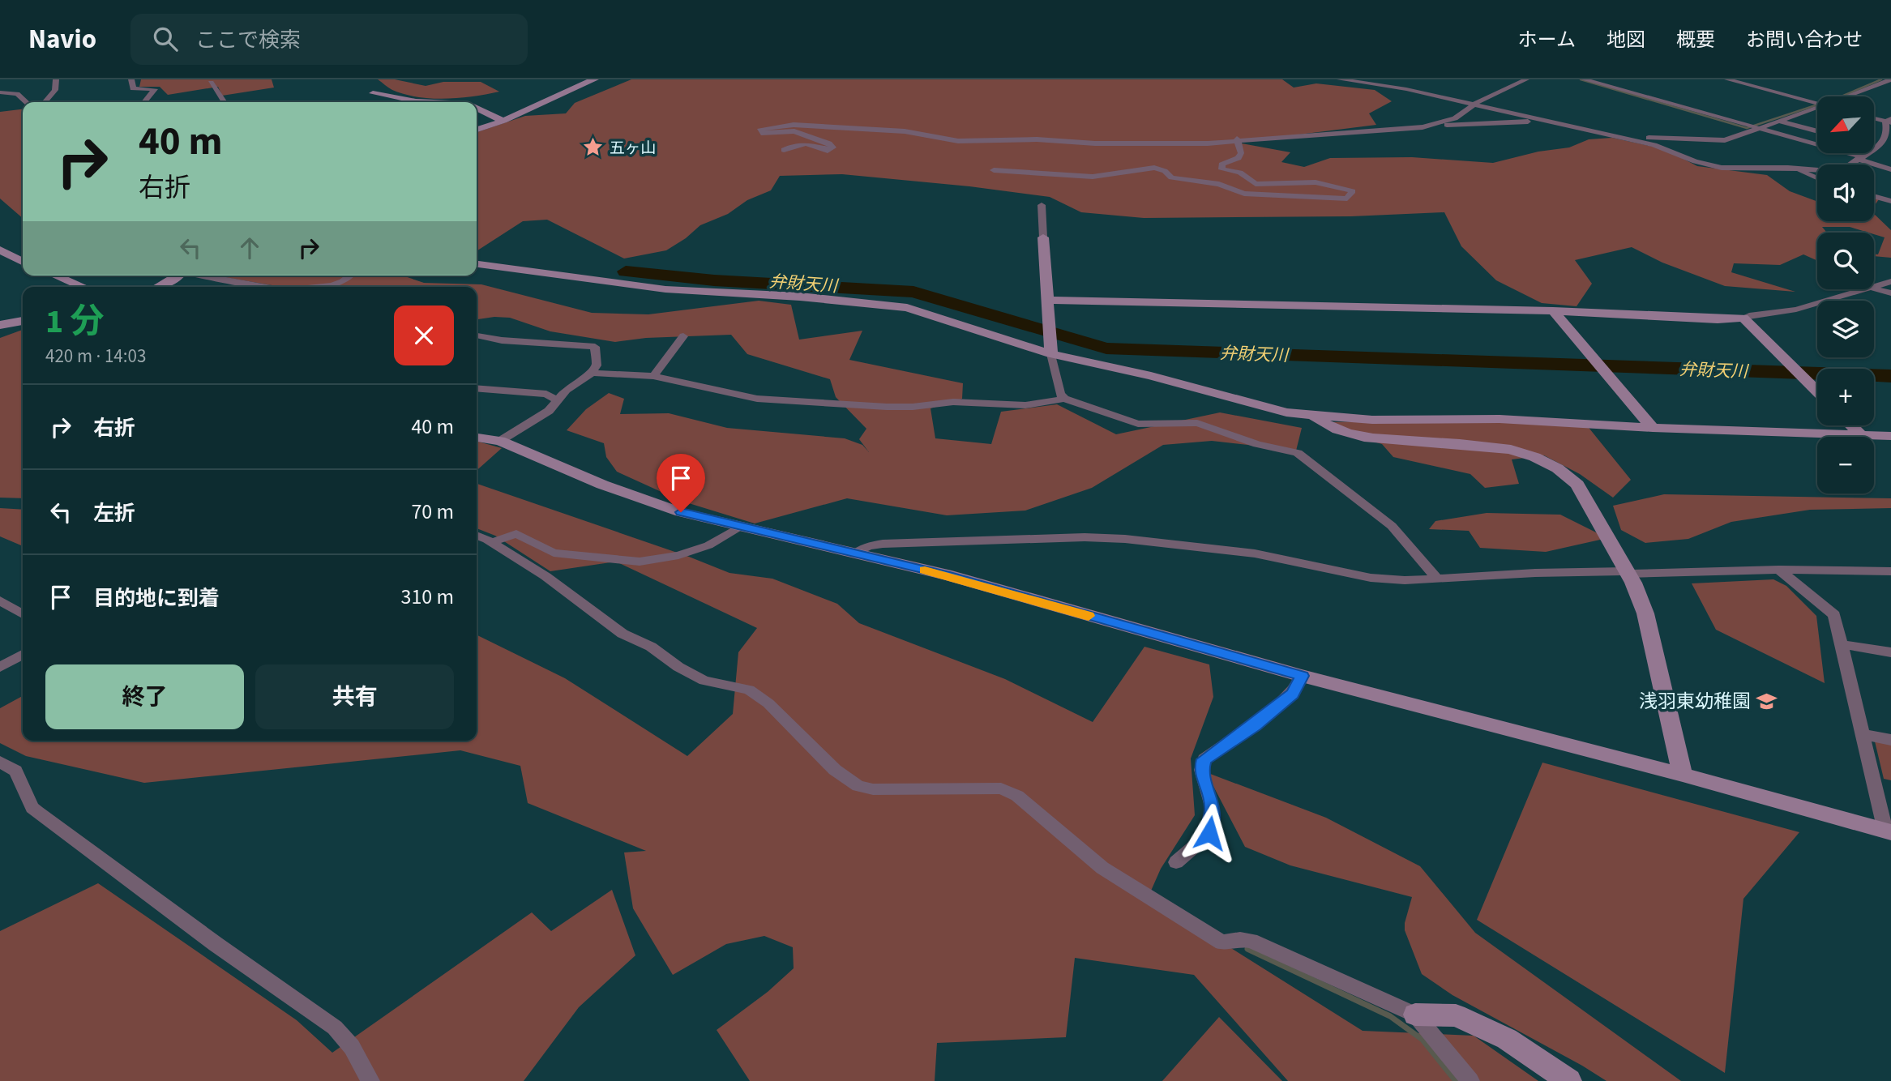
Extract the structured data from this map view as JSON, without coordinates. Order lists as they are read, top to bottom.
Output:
{
  "water": ["弁財天川"],
  "places": {
    "place": ["五ヶ山"],
    "school or university": ["浅羽東幼稚園"]
  },
  "north": "bottom left",
  "page": {
    "header": "Navio",
    "search": "ここで検索",
    "nav": [
      "ホーム",
      "地図",
      "概要",
      "お問い合わせ"
    ],
    "map_buttons": ["+", "−"],
    "turn": ["40 m", "右折"],
    "heading": ["1 分", "420 m · 14:03"],
    "list": [
      {
        "name": "右折",
        "value": "40 m"
      },
      {
        "name": "左折",
        "value": "70 m"
      },
      {
        "name": "目的地に到着",
        "value": "310 m"
      }
    ],
    "buttons": ["終了", "共有"]
  }
}
